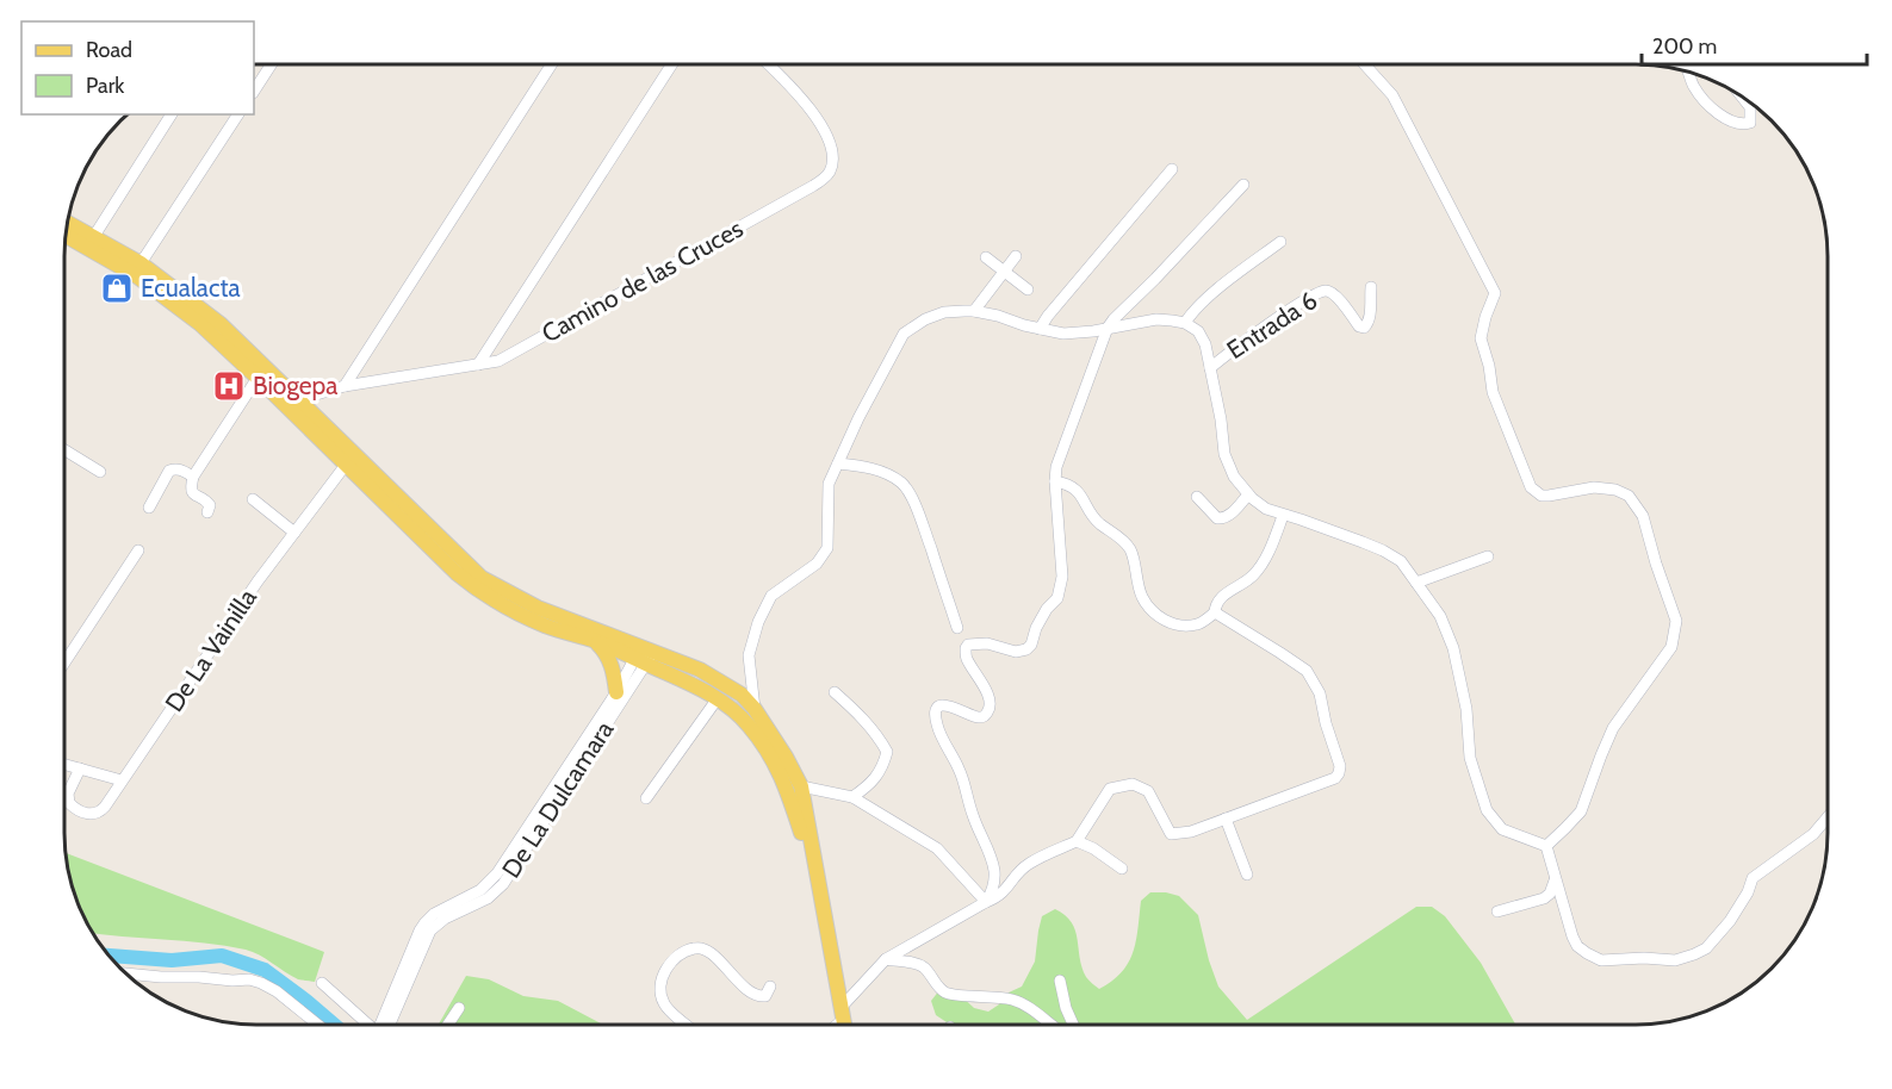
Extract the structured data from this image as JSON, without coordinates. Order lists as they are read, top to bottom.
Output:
{
  "streets": {
    "street": [
      "Camino de las Cruces",
      "Entrada 6",
      "De La Vainilla",
      "De La Dulcamara"
    ]
  },
  "places": {
    "shop": ["Ecualacta"],
    "hospital": ["Biogepa"]
  },
  "legend": ["Road", "Park"],
  "scale_bar": "200 m"
}
